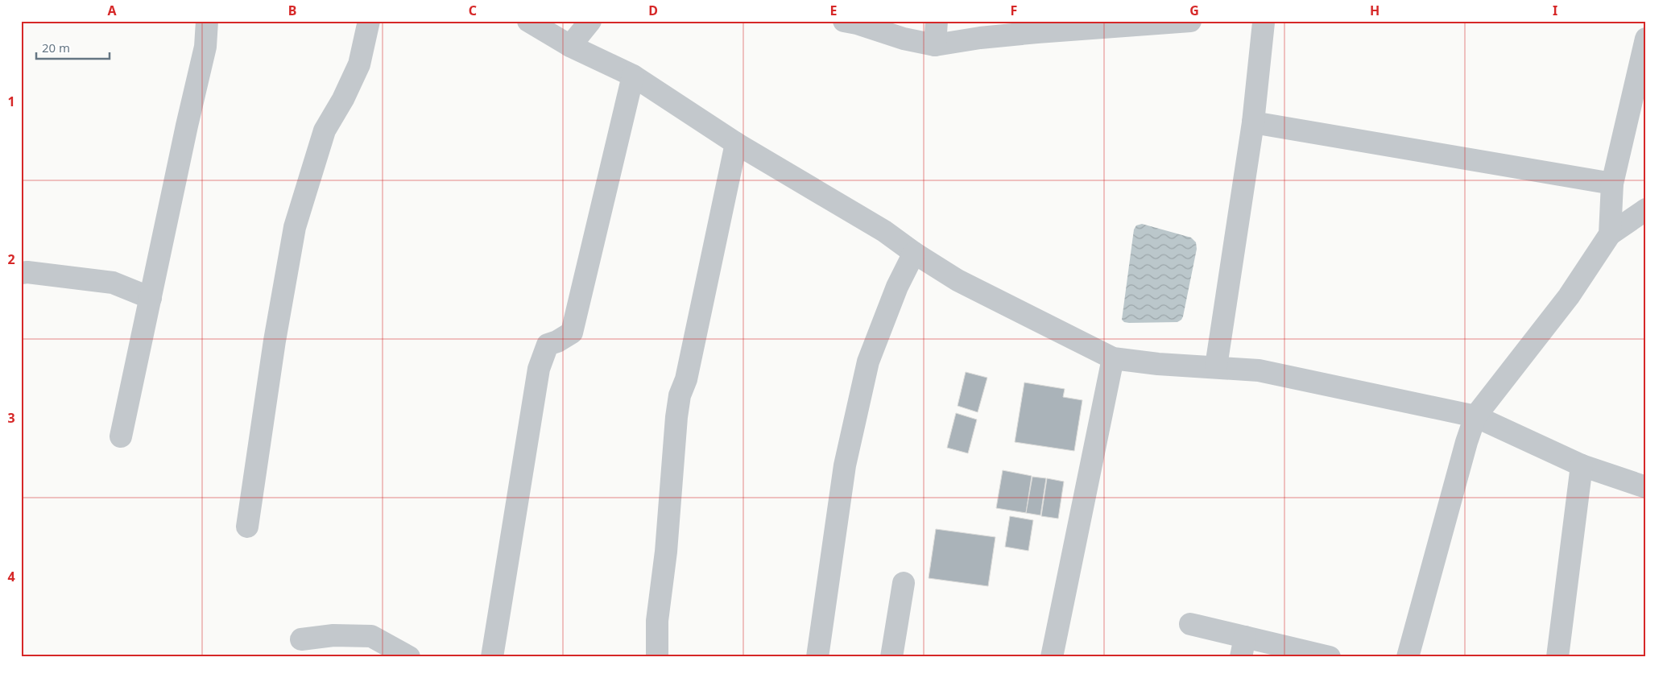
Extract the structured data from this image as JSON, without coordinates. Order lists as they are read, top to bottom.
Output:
{
  "scale_bar": "20 m",
  "grid": {
    "columns": [
      "A",
      "B",
      "C",
      "D",
      "E",
      "F",
      "G",
      "H",
      "I"
    ],
    "rows": [
      "1",
      "2",
      "3",
      "4"
    ]
  }
}
